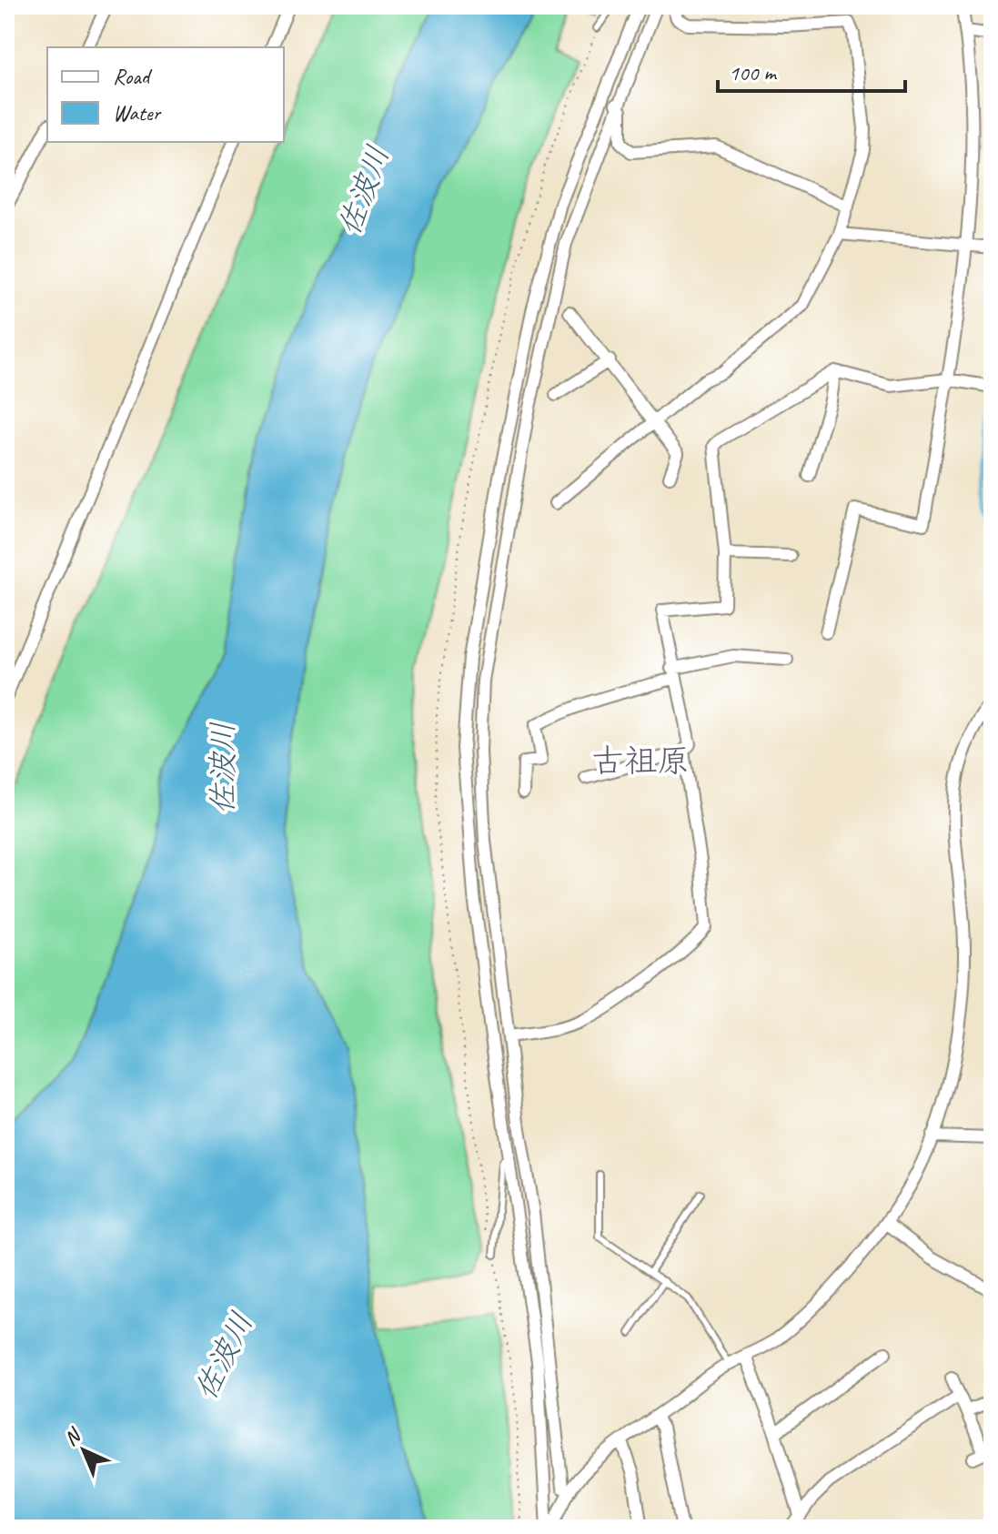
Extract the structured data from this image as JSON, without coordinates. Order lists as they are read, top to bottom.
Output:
{
  "districts": ["古祖原"],
  "water": ["佐波川"],
  "legend": ["Road", "Water"],
  "scale_bar": "100 m",
  "north": "top left"
}
